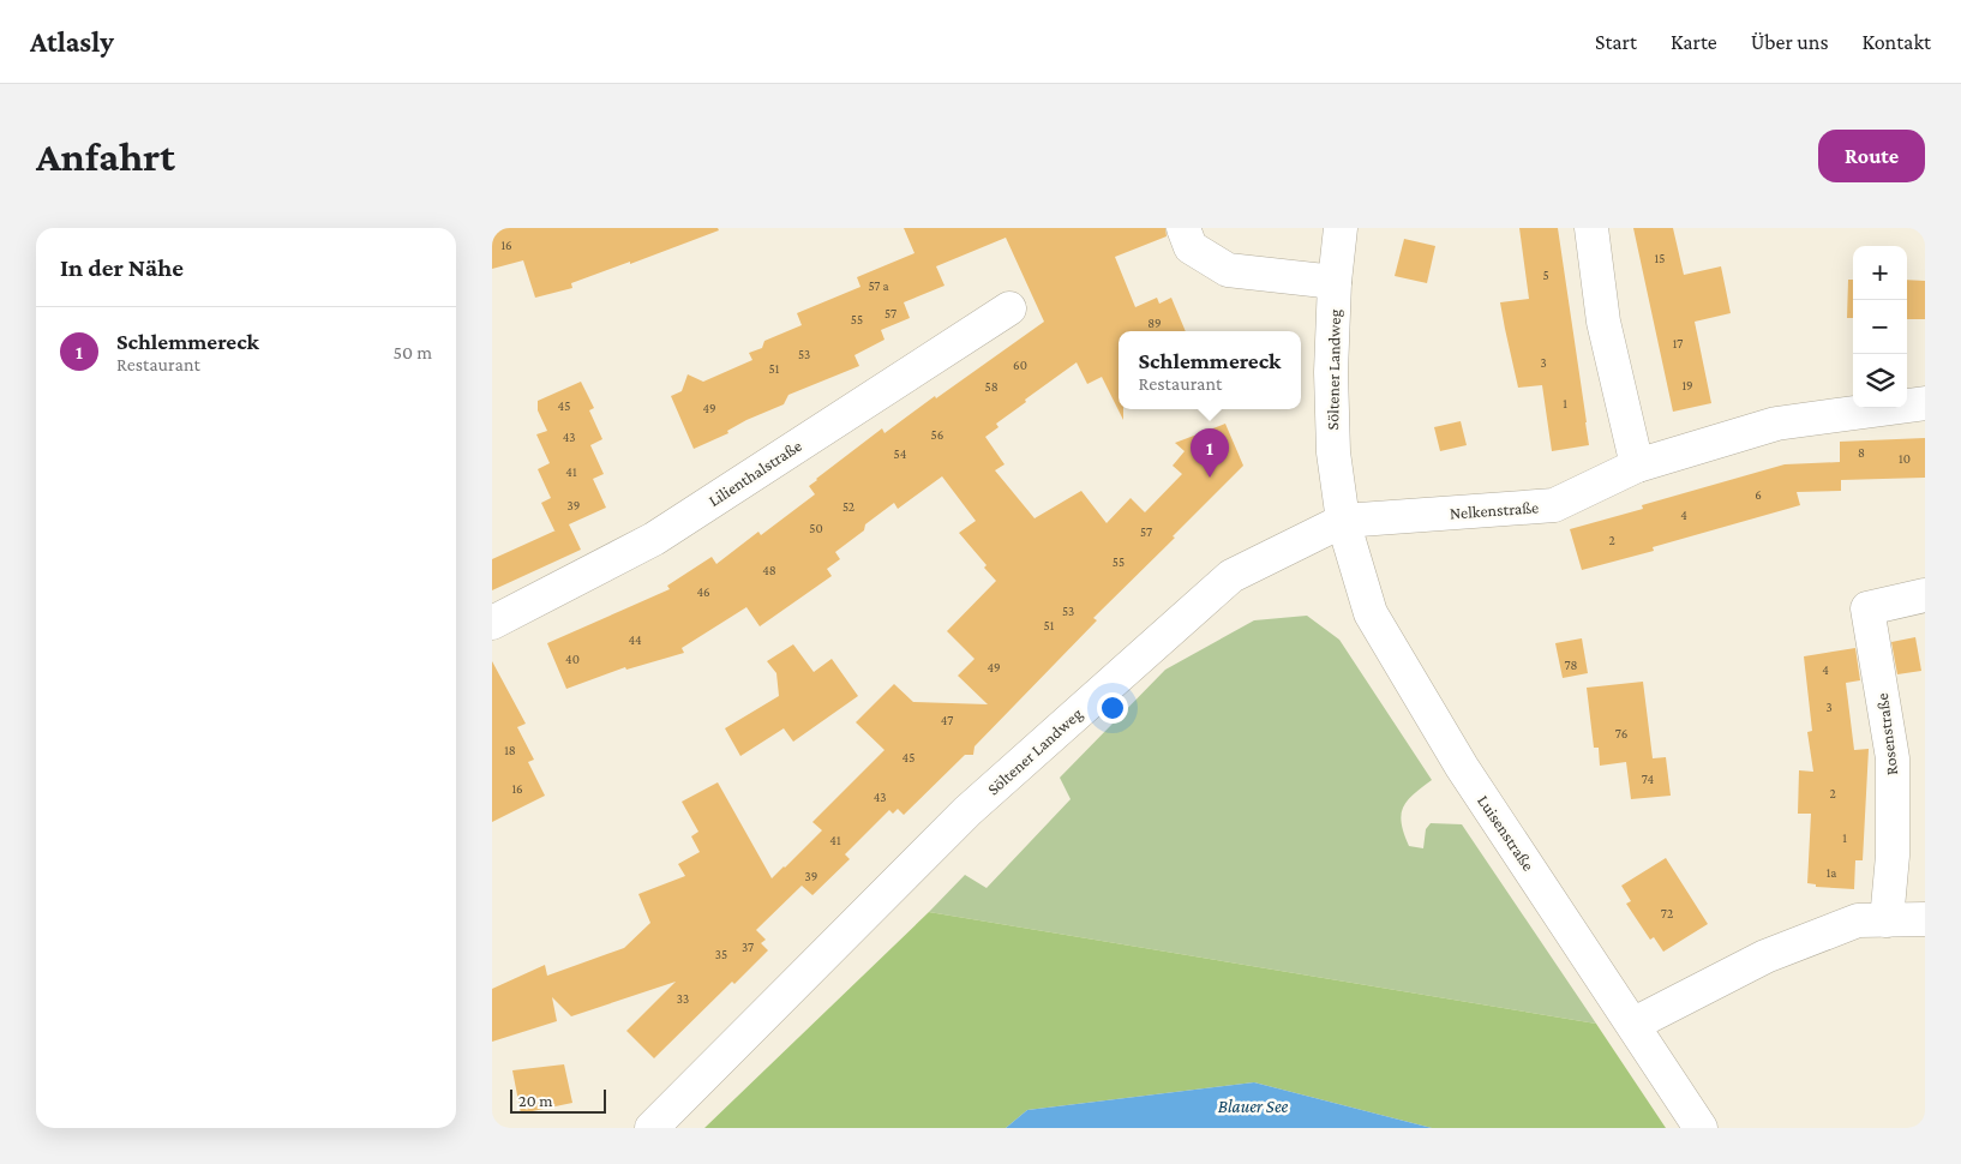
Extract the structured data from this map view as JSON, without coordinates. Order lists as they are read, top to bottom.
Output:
{
  "streets": {
    "street": [
      "Söltener Landweg",
      "Lilienthalstraße",
      "Nelkenstraße",
      "Rosenstraße",
      "Luisenstraße"
    ]
  },
  "crossings": [
    ["Söltener Landweg", "Nelkenstraße"],
    ["Söltener Landweg", "Luisenstraße"],
    ["Nelkenstraße", "Luisenstraße"]
  ],
  "water": ["Blauer See"],
  "house_numbers": [
    "16",
    "15",
    "5",
    "57 a",
    "57",
    "55",
    "89",
    "17",
    "53",
    "3",
    "60",
    "51",
    "19",
    "58",
    "1",
    "45",
    "49",
    "56",
    "43",
    "8",
    "54",
    "10",
    "41",
    "6",
    "39",
    "52",
    "4",
    "50",
    "57",
    "2",
    "55",
    "48",
    "46",
    "53",
    "51",
    "44",
    "40",
    "78",
    "49",
    "4",
    "3",
    "47",
    "76",
    "18",
    "45",
    "74",
    "16",
    "2",
    "43",
    "1",
    "41",
    "1a",
    "39",
    "72",
    "37",
    "35",
    "33"
  ],
  "scale_bar": "20 m",
  "page": {
    "header": "Atlasly",
    "nav": [
      "Start",
      "Karte",
      "Über uns",
      "Kontakt"
    ],
    "buttons": "Route",
    "title": "Anfahrt",
    "heading": "In der Nähe",
    "map_buttons": ["+", "−"],
    "list": [
      {
        "mark": "1",
        "name": "Schlemmereck",
        "note": "Restaurant",
        "value": "50 m"
      }
    ],
    "popup": ["Schlemmereck", "Restaurant"],
    "pins": "1",
    "scale": "20 m"
  }
}
